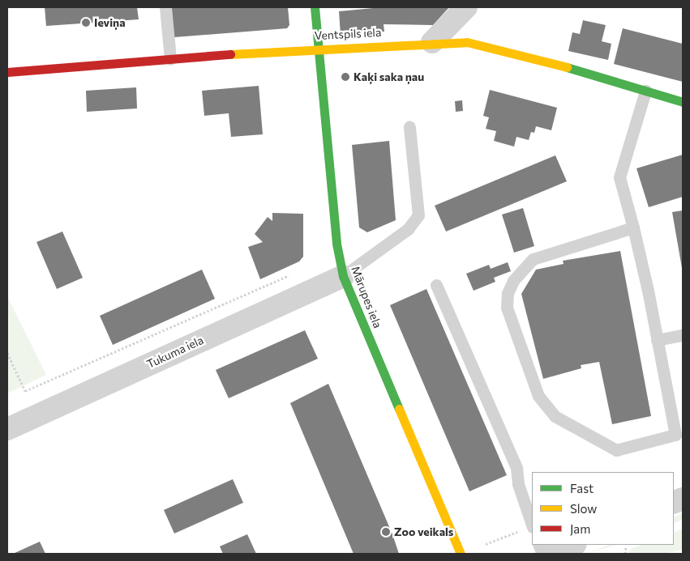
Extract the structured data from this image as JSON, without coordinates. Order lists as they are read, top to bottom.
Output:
{
  "streets": {
    "street": ["Ventspils iela", "Mārupes iela", "Tukuma iela"]
  },
  "crossings": [
    ["Ventspils iela", "Mārupes iela"],
    ["Mārupes iela", "Tukuma iela"]
  ],
  "places": ["Ieviņa", "Kaķi saka ņau", "Zoo veikals"],
  "legend": ["Fast", "Slow", "Jam"]
}
